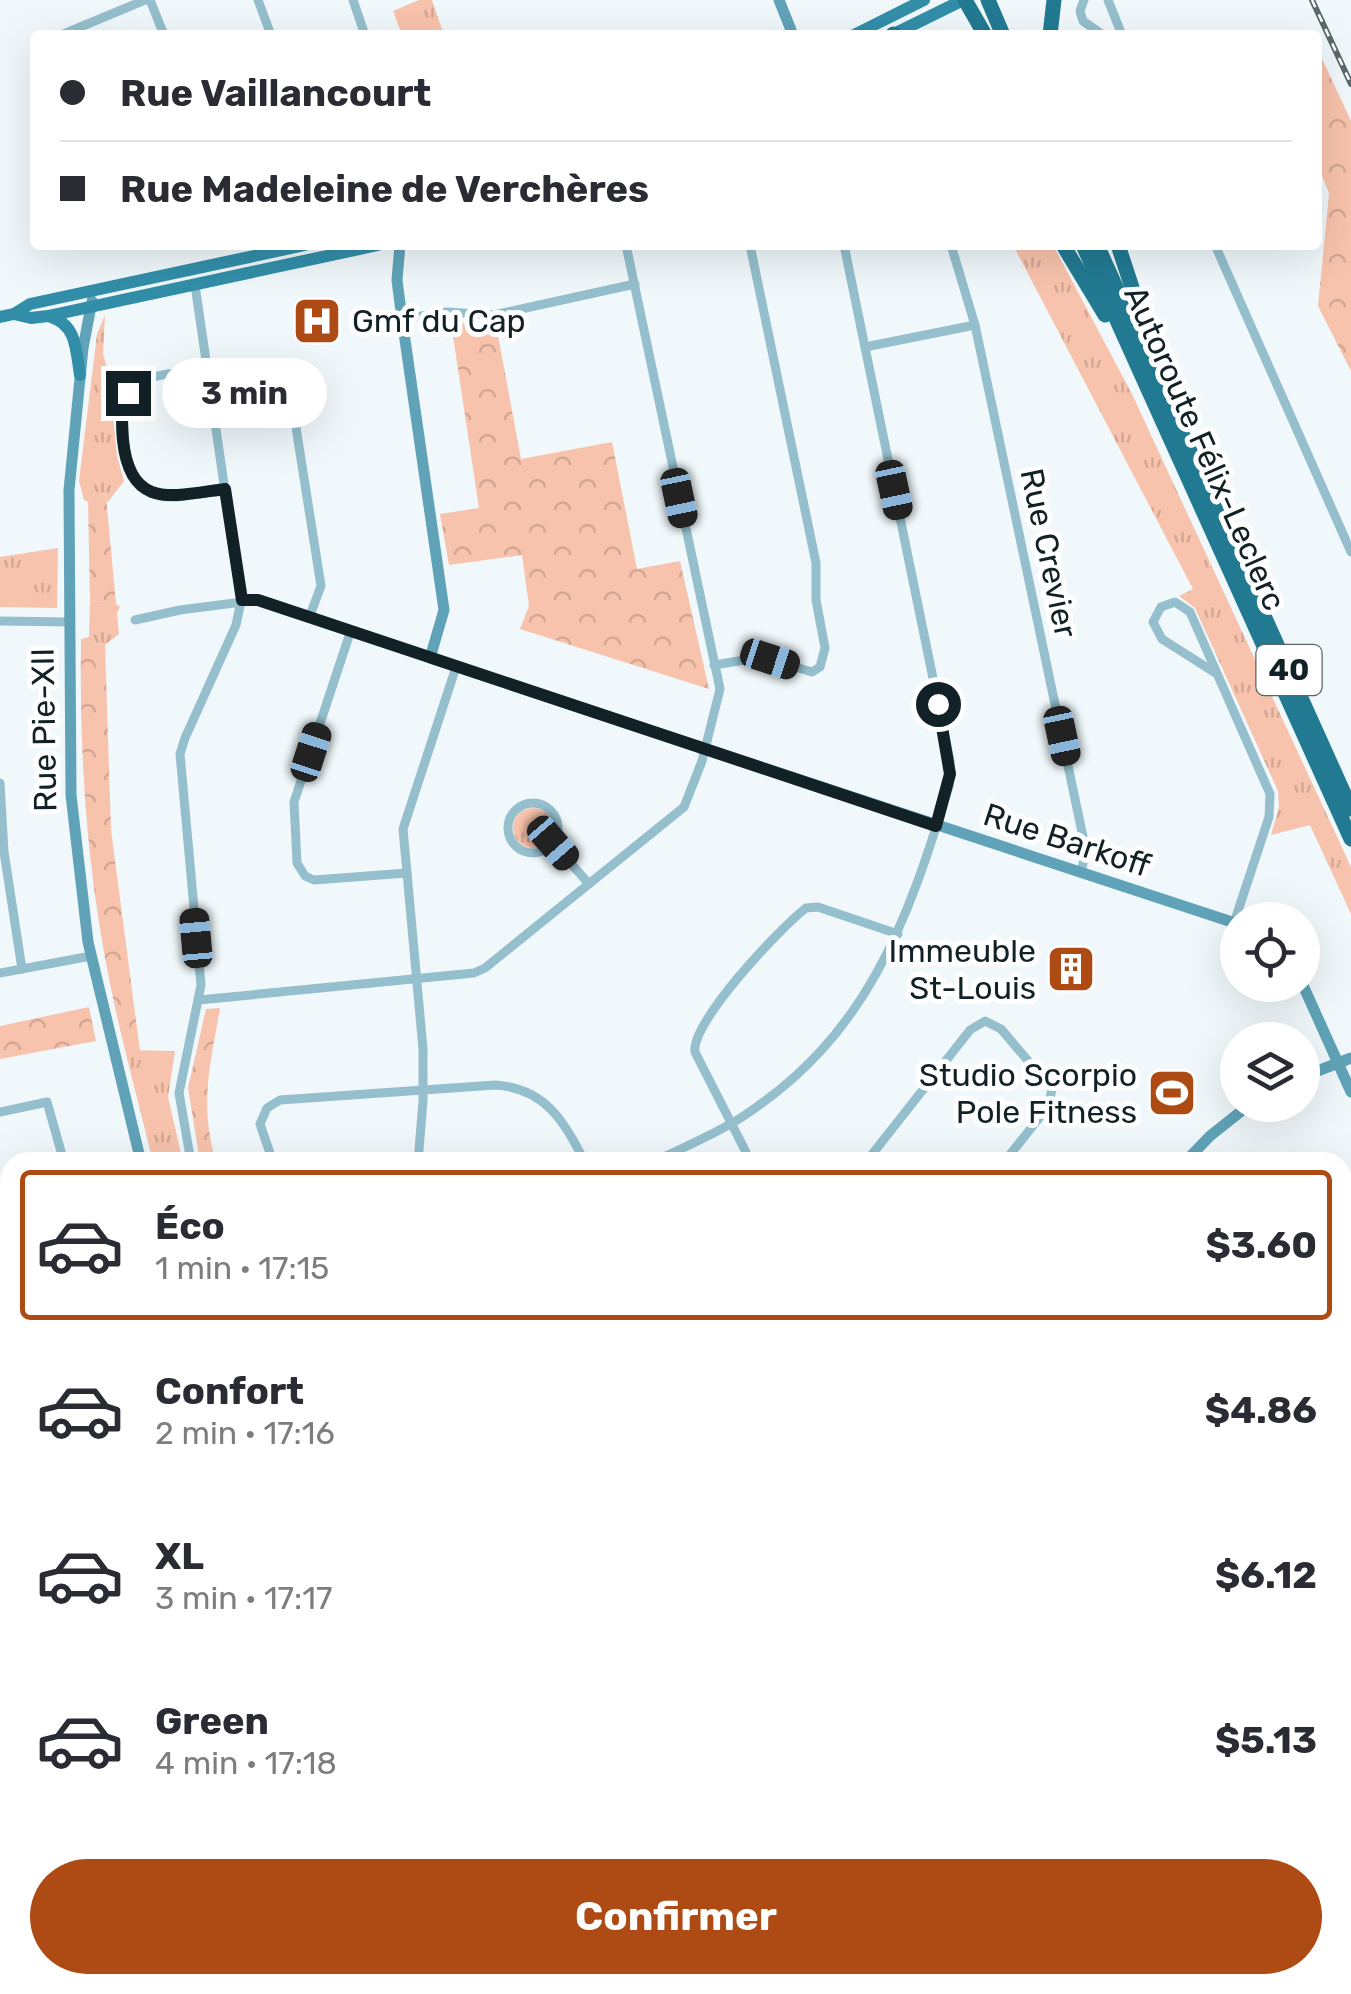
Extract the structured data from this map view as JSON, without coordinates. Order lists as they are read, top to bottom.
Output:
{
  "streets": {
    "highway": ["Autoroute Félix-Leclerc", "40"],
    "street": ["Rue Crevier", "Rue Pie-XII", "Rue Barkoff"]
  },
  "crossings": [
    ["Rue Crevier", "Rue Barkoff"]
  ],
  "places": {
    "hospital": ["Gmf du Cap"],
    "building": ["Immeuble St-Louis"],
    "sports": ["Studio Scorpio Pole Fitness"]
  },
  "page": {
    "banner": ["Rue Vaillancourt", "Rue Madeleine de Verchères"],
    "bubble": "3 min",
    "list": [
      {
        "name": "Éco",
        "note": "1 min · 17:15",
        "value": "$3.60"
      },
      {
        "name": "Confort",
        "note": "2 min · 17:16",
        "value": "$4.86"
      },
      {
        "name": "XL",
        "note": "3 min · 17:17",
        "value": "$6.12"
      },
      {
        "name": "Green",
        "note": "4 min · 17:18",
        "value": "$5.13"
      }
    ],
    "buttons": "Confirmer"
  }
}
